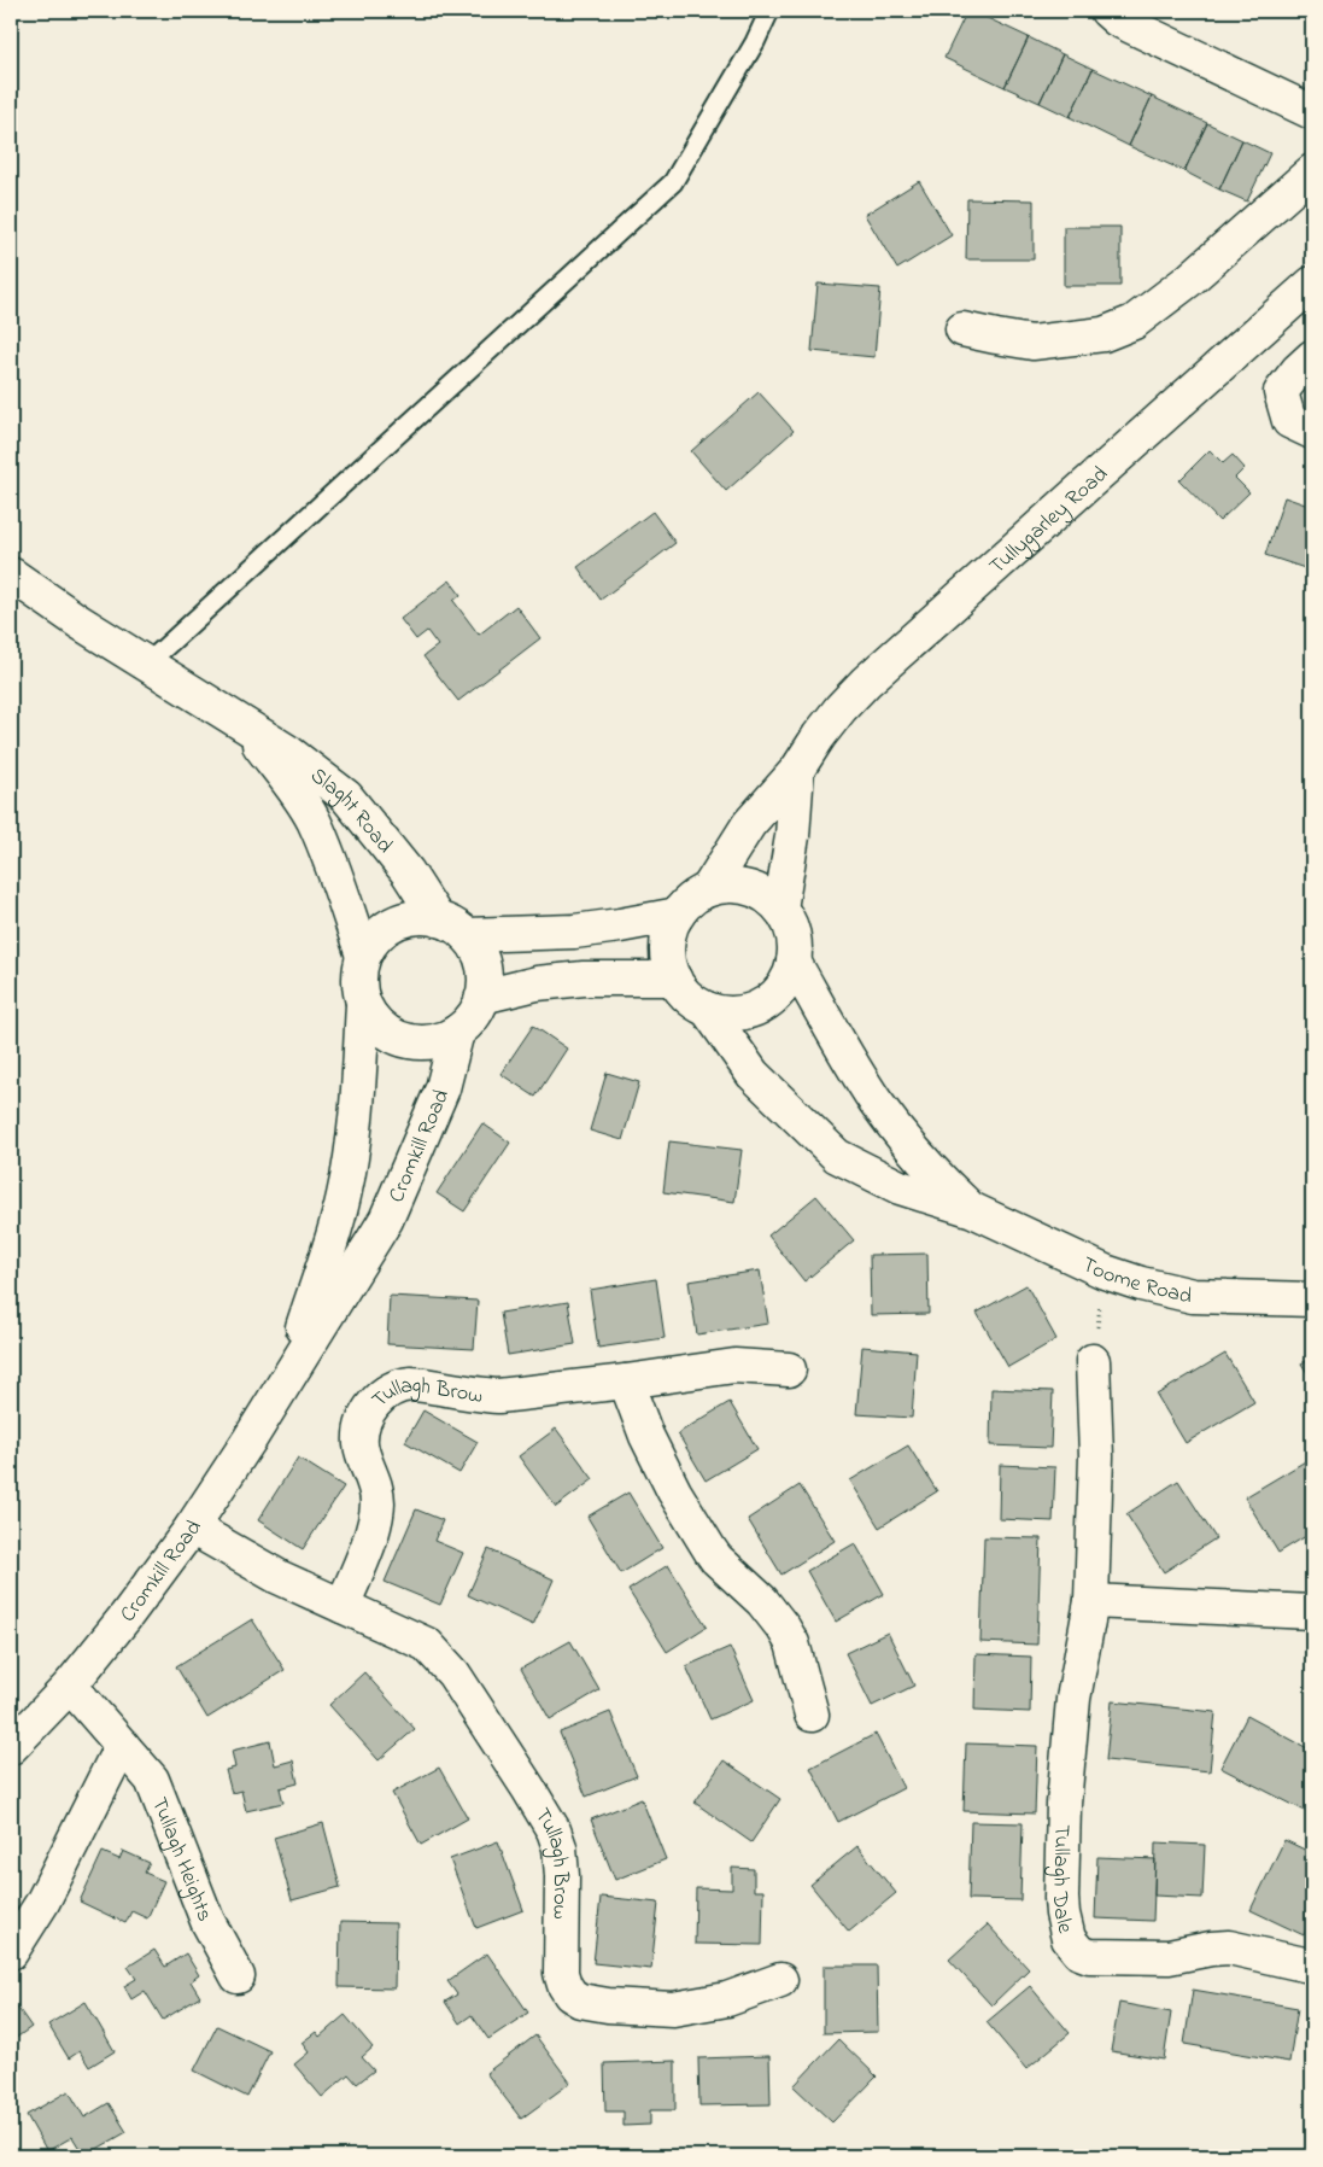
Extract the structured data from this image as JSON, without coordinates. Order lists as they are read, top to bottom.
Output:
{
  "streets": {
    "street": [
      "Tullygarley Road",
      "Slaght Road",
      "Cromkill Road",
      "Toome Road",
      "Tullagh Brow",
      "Tullagh Heights",
      "Tullagh Dale"
    ]
  },
  "crossings": [
    ["Tullygarley Road", "Toome Road"],
    ["Slaght Road", "Cromkill Road"],
    ["Cromkill Road", "Tullagh Brow"],
    ["Cromkill Road", "Tullagh Heights"]
  ]
}
